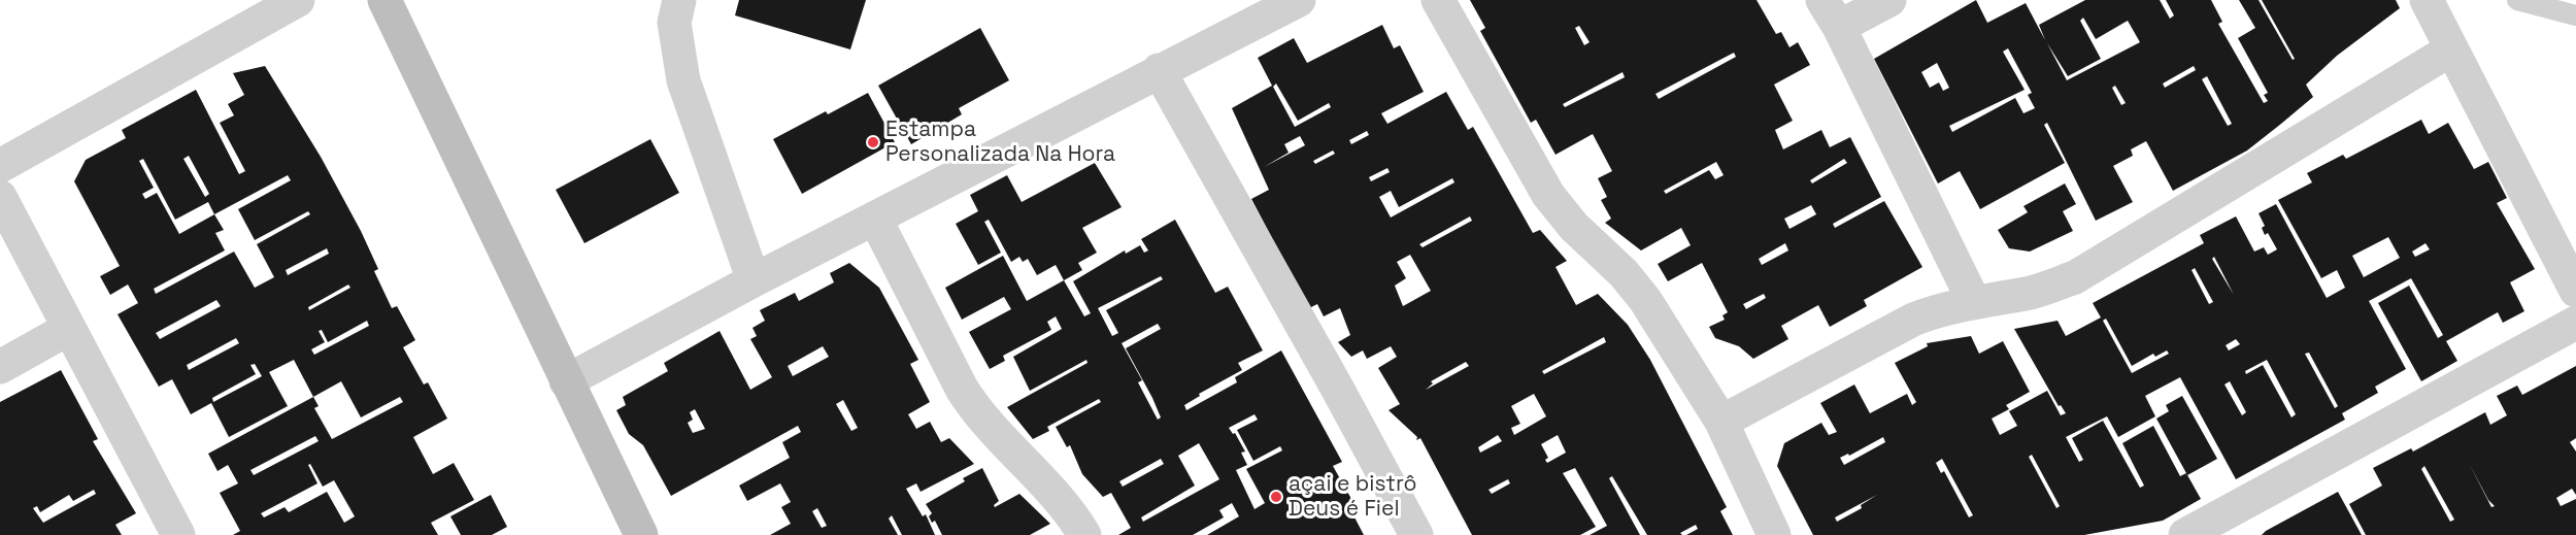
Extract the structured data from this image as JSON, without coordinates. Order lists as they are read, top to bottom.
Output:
{
  "places": ["Estampa Personalizada Na Hora", "açai e bistrô Deus é Fiel"]
}
